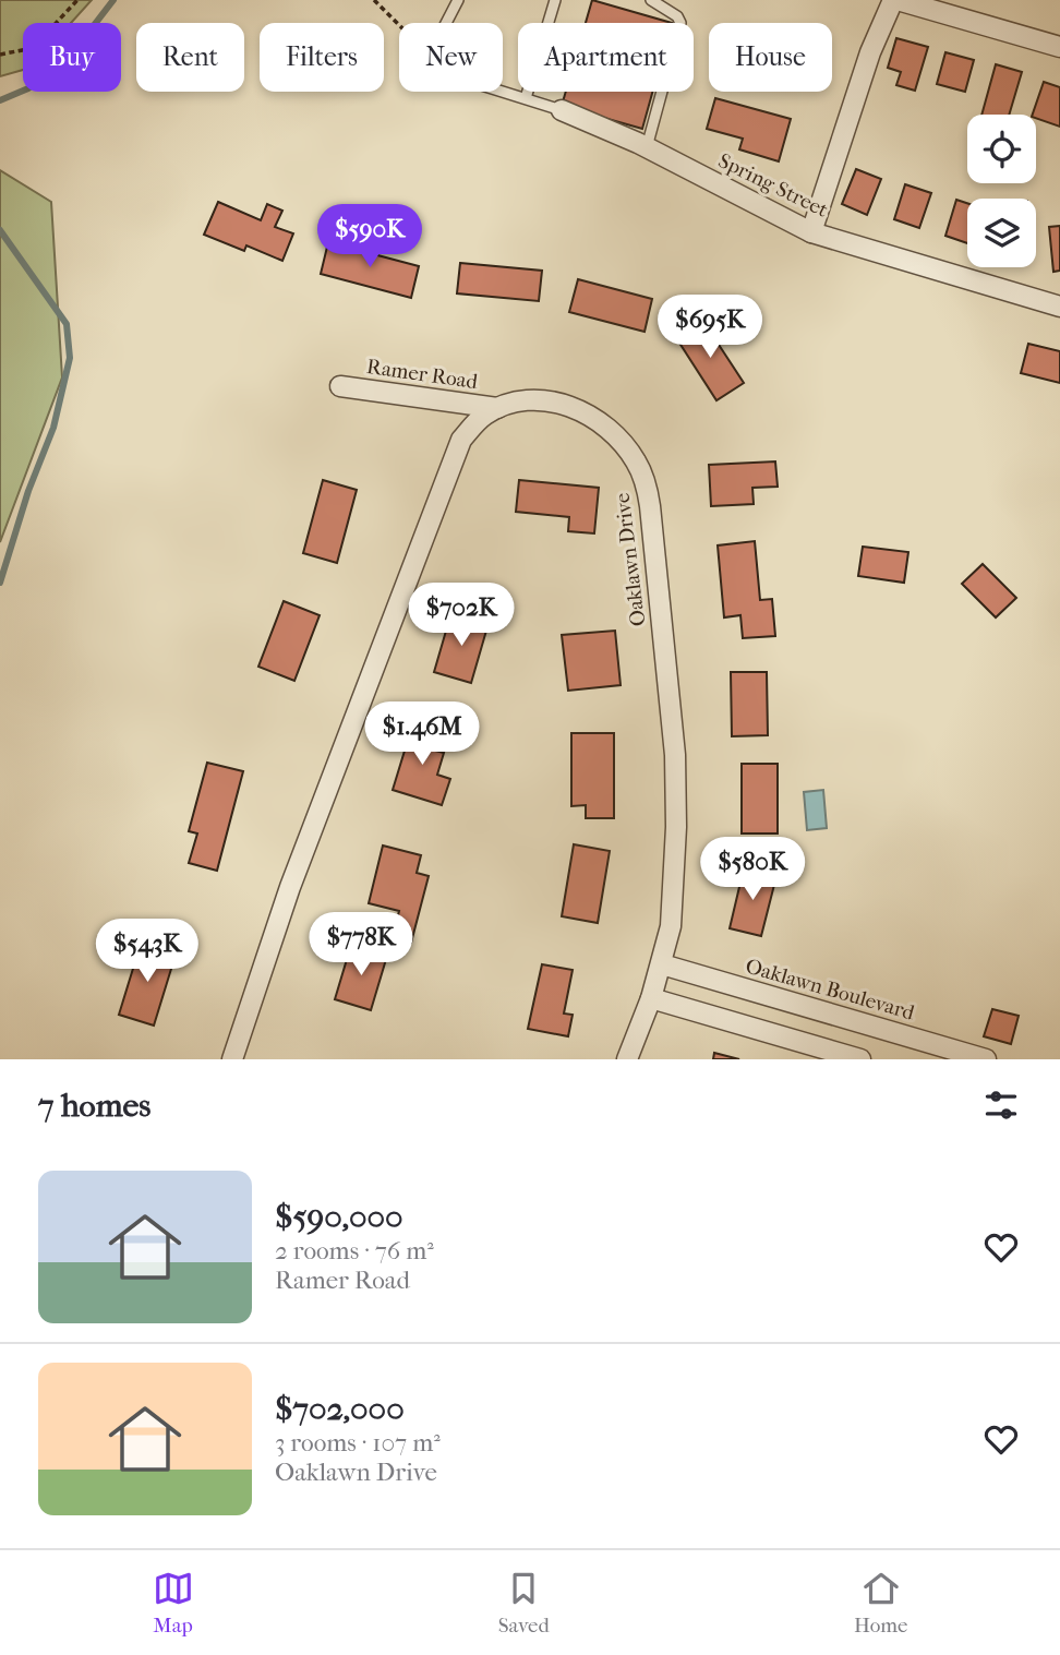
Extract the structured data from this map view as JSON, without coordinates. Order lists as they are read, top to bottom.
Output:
{
  "streets": {
    "street": [
      "Spring Street",
      "Ramer Road",
      "Oaklawn Drive",
      "Oaklawn Boulevard"
    ]
  },
  "crossings": [
    ["Ramer Road", "Oaklawn Drive"],
    ["Oaklawn Drive", "Oaklawn Boulevard"]
  ],
  "page": {
    "chip": [
      "Buy",
      "Rent",
      "Filters",
      "New",
      "Apartment",
      "House"
    ],
    "price": [
      "$590K",
      "$695K",
      "$702K",
      "$1.46M",
      "$580K",
      "$778K",
      "$543K"
    ],
    "heading": "7 homes",
    "list": [
      {
        "name": "$590,000",
        "note": "2 rooms · 76 m² · Ramer Road"
      },
      {
        "name": "$702,000",
        "note": "3 rooms · 107 m² · Oaklawn Drive"
      }
    ],
    "tabs": ["Map", "Saved", "Home"]
  }
}
